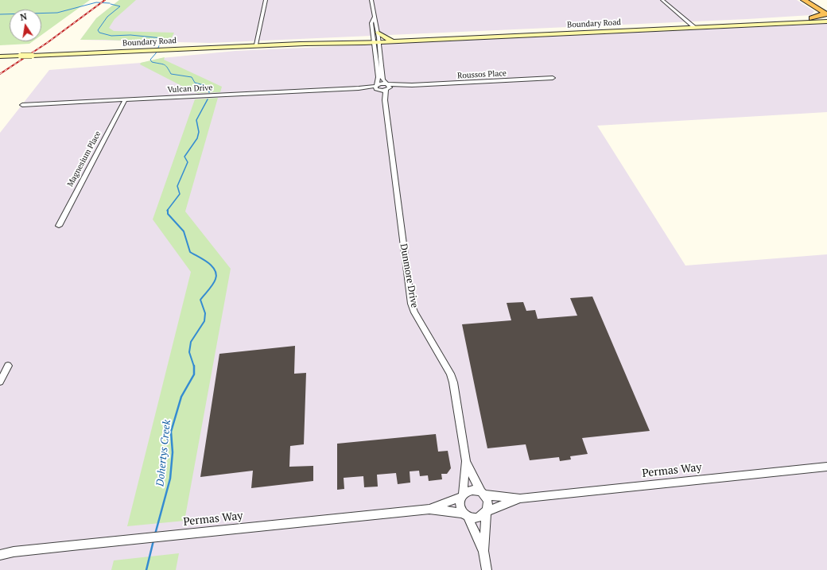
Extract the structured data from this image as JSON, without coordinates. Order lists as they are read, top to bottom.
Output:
{
  "streets": {
    "main road": ["Boundary Road"],
    "street": [
      "Roussos Place",
      "Vulcan Drive",
      "Magnesium Place",
      "Dunmore Drive",
      "Permas Way"
    ]
  },
  "crossings": [
    ["Boundary Road", "Dunmore Drive"],
    ["Roussos Place", "Dunmore Drive"],
    ["Vulcan Drive", "Magnesium Place"],
    ["Vulcan Drive", "Dunmore Drive"],
    ["Dunmore Drive", "Permas Way"]
  ],
  "water": ["Dohertys Creek"],
  "north": "top"
}
